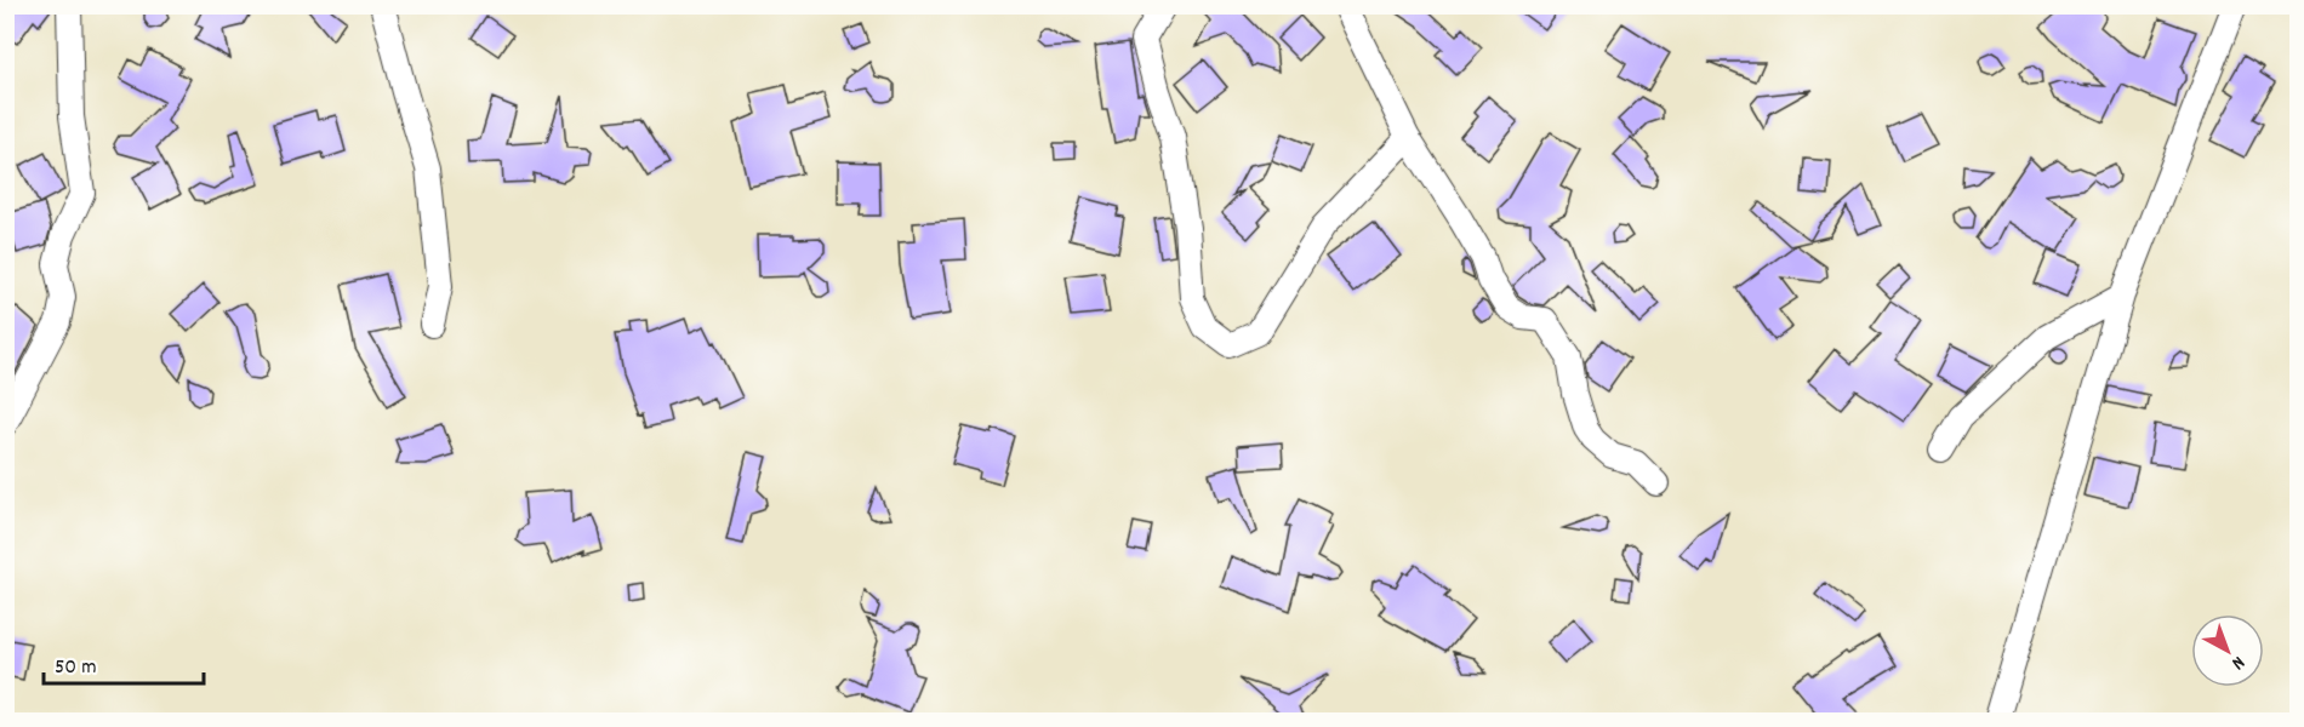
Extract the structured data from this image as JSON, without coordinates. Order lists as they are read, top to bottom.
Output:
{
  "scale_bar": "50 m",
  "north": "bottom right"
}
